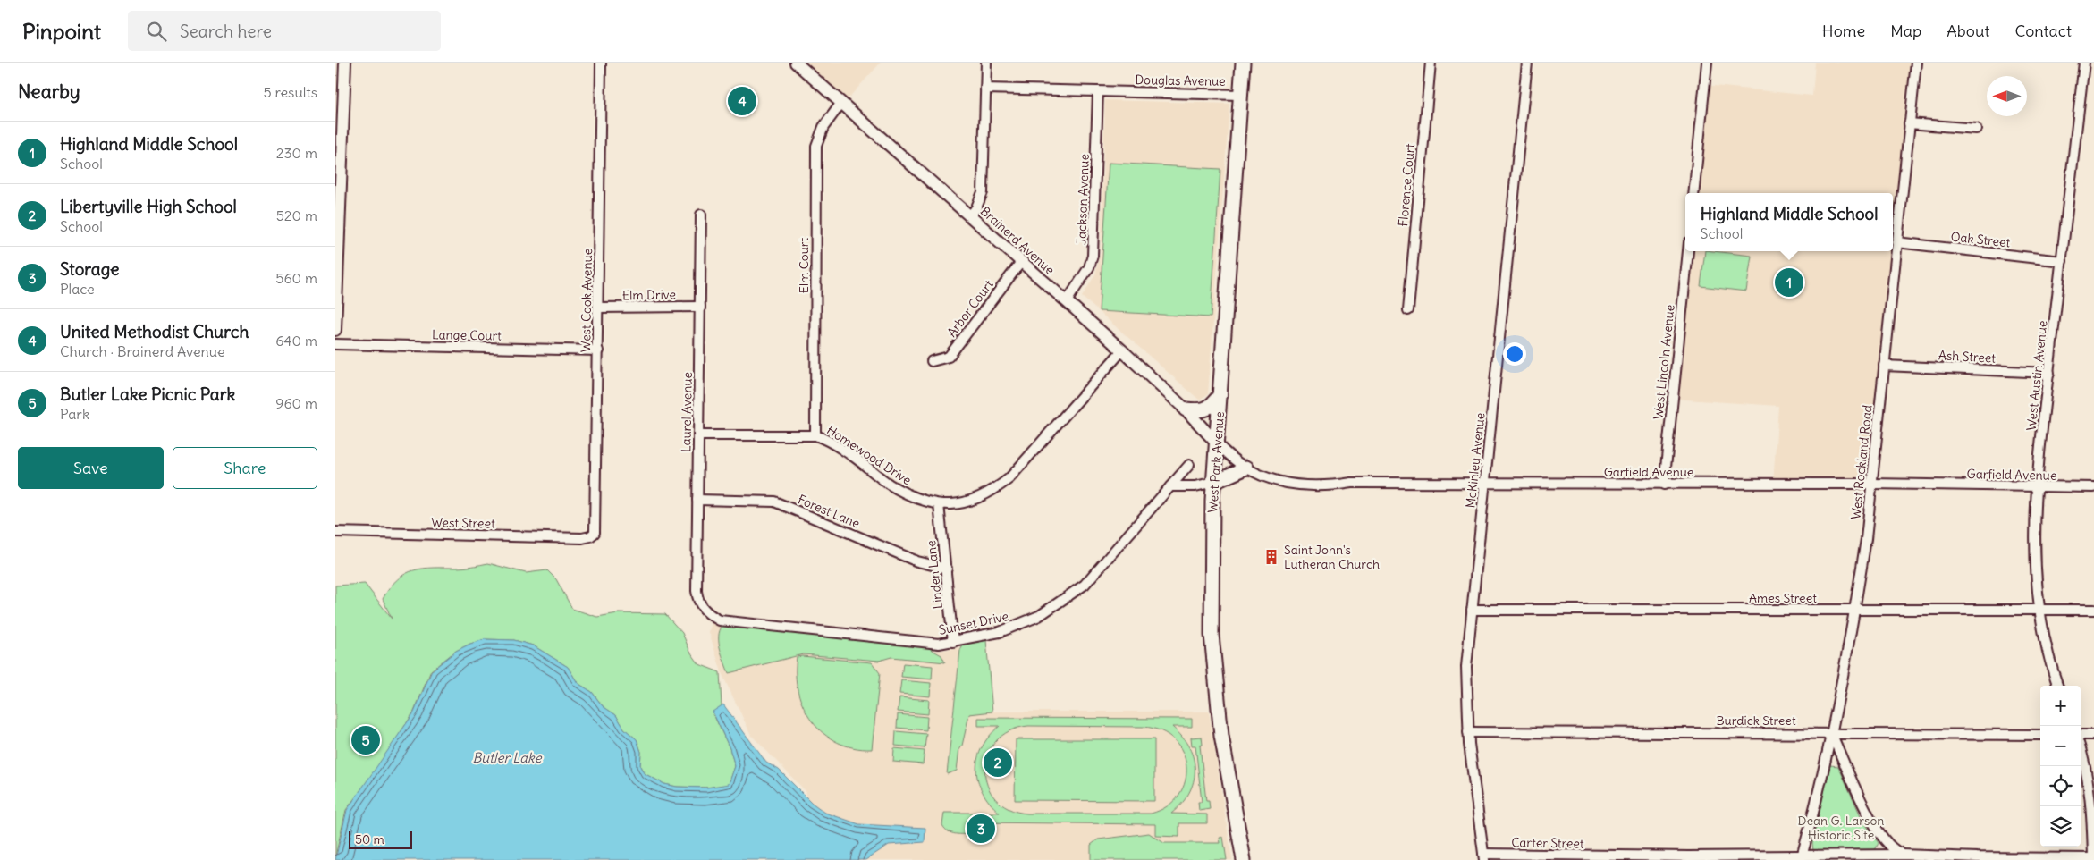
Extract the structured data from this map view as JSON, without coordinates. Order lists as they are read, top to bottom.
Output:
{
  "streets": {
    "main road": ["West Park Avenue"],
    "street": [
      "Douglas Avenue",
      "Florence Court",
      "Jackson Avenue",
      "Oak Street",
      "Brainerd Avenue",
      "Elm Court",
      "Elm Drive",
      "West Cook Avenue",
      "Arbor Court",
      "Lange Court",
      "Ash Street",
      "West Lincoln Avenue",
      "West Austin Avenue",
      "Laurel Avenue",
      "Homewood Drive",
      "McKinley Avenue",
      "West Rockland Road",
      "Garfield Avenue",
      "Forest Lane",
      "West Street",
      "Linden Lane",
      "Ames Street",
      "Sunset Drive",
      "Burdick Street",
      "Carter Street"
    ]
  },
  "crossings": [
    ["Douglas Avenue", "Jackson Avenue"],
    ["Douglas Avenue", "West Park Avenue"],
    ["Jackson Avenue", "Brainerd Avenue"],
    ["Oak Street", "West Austin Avenue"],
    ["Oak Street", "West Rockland Road"],
    ["Brainerd Avenue", "Elm Court"],
    ["Brainerd Avenue", "Arbor Court"],
    ["Brainerd Avenue", "Homewood Drive"],
    ["Brainerd Avenue", "West Park Avenue"],
    ["Brainerd Avenue", "Garfield Avenue"],
    ["Elm Court", "Homewood Drive"],
    ["Elm Drive", "West Cook Avenue"],
    ["Elm Drive", "Laurel Avenue"],
    ["West Cook Avenue", "Lange Court"],
    ["West Cook Avenue", "West Street"],
    ["Ash Street", "West Austin Avenue"],
    ["Ash Street", "West Rockland Road"],
    ["West Lincoln Avenue", "Garfield Avenue"],
    ["West Austin Avenue", "Garfield Avenue"],
    ["West Austin Avenue", "Ames Street"],
    ["Laurel Avenue", "Homewood Drive"],
    ["Laurel Avenue", "Forest Lane"],
    ["Laurel Avenue", "Sunset Drive"],
    ["Homewood Drive", "Linden Lane"],
    ["McKinley Avenue", "Garfield Avenue"],
    ["McKinley Avenue", "Ames Street"],
    ["McKinley Avenue", "Burdick Street"],
    ["McKinley Avenue", "Carter Street"],
    ["West Park Avenue", "Garfield Avenue"],
    ["West Rockland Road", "Garfield Avenue"],
    ["West Rockland Road", "Ames Street"],
    ["West Rockland Road", "Burdick Street"],
    ["West Rockland Road", "Carter Street"],
    ["Forest Lane", "Linden Lane"],
    ["Linden Lane", "Sunset Drive"]
  ],
  "water": ["Butler Lake"],
  "parks": ["Dean G. Larson Historic Site"],
  "places": {
    "building": ["Saint John's Lutheran Church"]
  },
  "scale_bar": "50 m",
  "north": "left",
  "page": {
    "header": "Pinpoint",
    "search": "Search here",
    "nav": [
      "Home",
      "Map",
      "About",
      "Contact"
    ],
    "heading": ["Nearby", "5 results"],
    "pins": [
      "4",
      "1",
      "5",
      "2",
      "3"
    ],
    "list": [
      {
        "mark": "1",
        "name": "Highland Middle School",
        "note": "School",
        "value": "230 m"
      },
      {
        "mark": "2",
        "name": "Libertyville High School",
        "note": "School",
        "value": "520 m"
      },
      {
        "mark": "3",
        "name": "Storage",
        "note": "Place",
        "value": "560 m"
      },
      {
        "mark": "4",
        "name": "United Methodist Church",
        "note": "Church · Brainerd Avenue",
        "value": "640 m"
      },
      {
        "mark": "5",
        "name": "Butler Lake Picnic Park",
        "note": "Park",
        "value": "960 m"
      }
    ],
    "popup": ["Highland Middle School", "School"],
    "buttons": ["Save", "Share"],
    "map_buttons": ["+", "−"],
    "scale": "50 m"
  }
}
